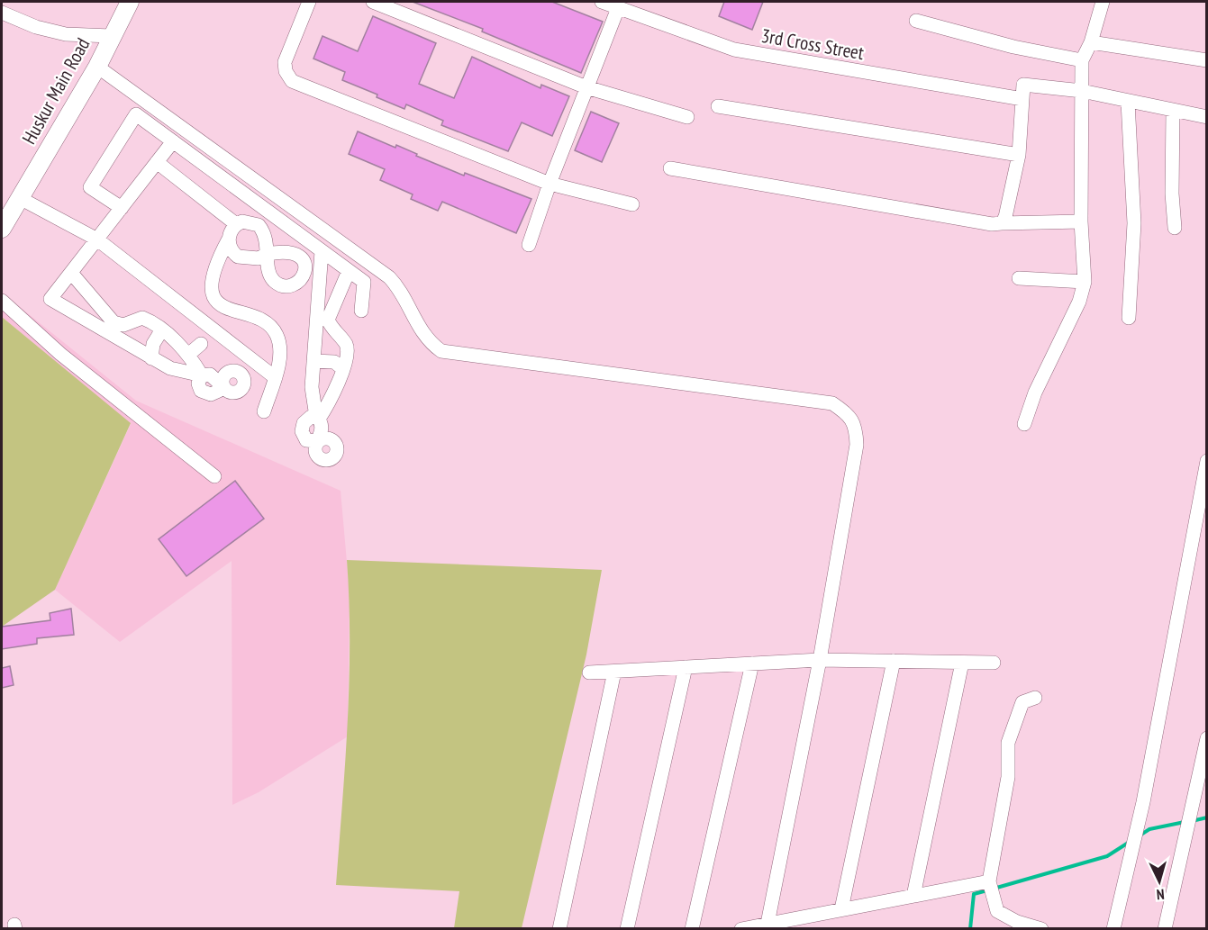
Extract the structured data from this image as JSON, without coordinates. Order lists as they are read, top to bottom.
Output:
{
  "streets": {
    "main road": ["Huskur Main Road"],
    "street": ["3rd Cross Street"]
  },
  "north": "bottom"
}
